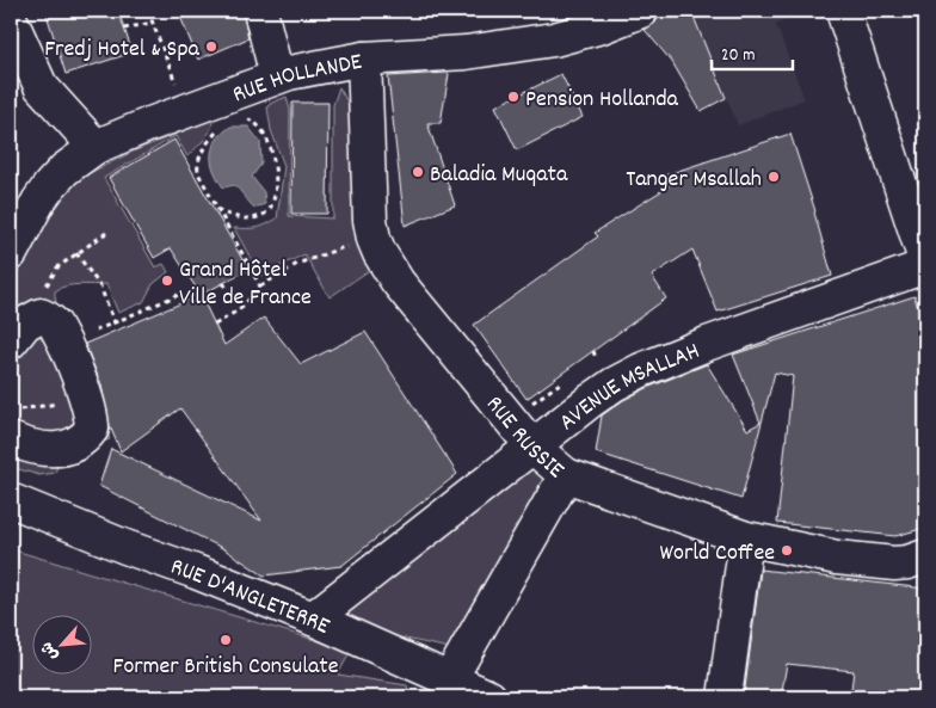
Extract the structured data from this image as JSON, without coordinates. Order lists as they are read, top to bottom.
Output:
{
  "streets": {
    "street": [
      "RUE HOLLANDE",
      "AVENUE MSALLAH",
      "RUE RUSSIE",
      "RUE D'ANGLETERRE"
    ]
  },
  "crossings": [
    ["RUE HOLLANDE", "RUE RUSSIE"],
    ["AVENUE MSALLAH", "RUE RUSSIE"],
    ["AVENUE MSALLAH", "RUE D'ANGLETERRE"]
  ],
  "places": [
    "Fredj Hotel & Spa",
    "Pension Hollanda",
    "Baladia Muqata",
    "Tanger Msallah",
    "Grand Hôtel Ville de France",
    "World Coffee",
    "Former British Consulate"
  ],
  "scale_bar": "20 m",
  "north": "bottom left"
}
